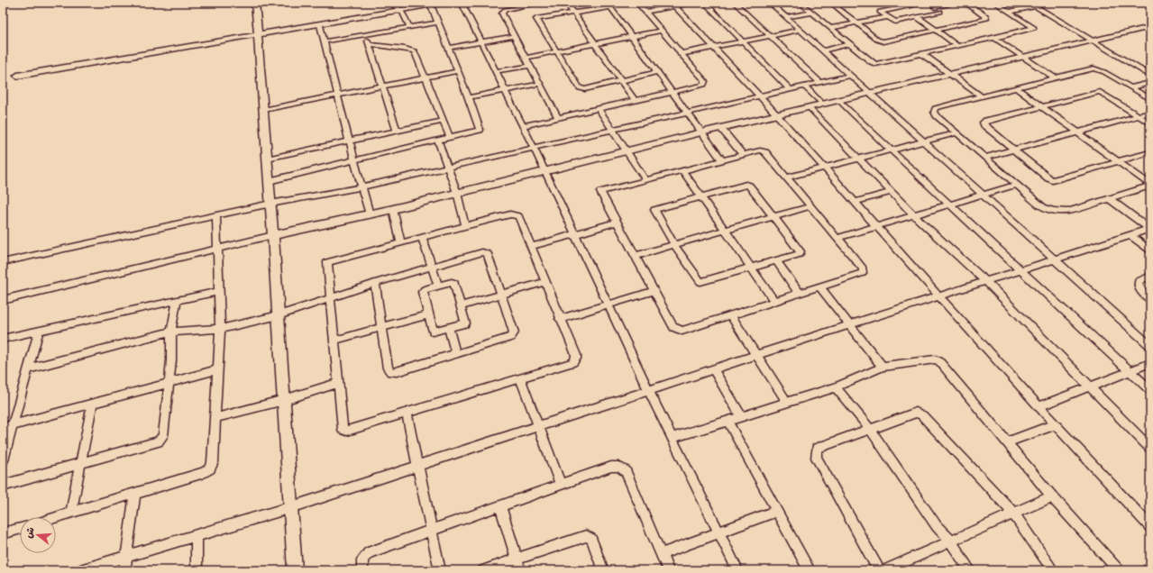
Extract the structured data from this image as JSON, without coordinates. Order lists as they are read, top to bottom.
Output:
{
  "north": "left"
}
